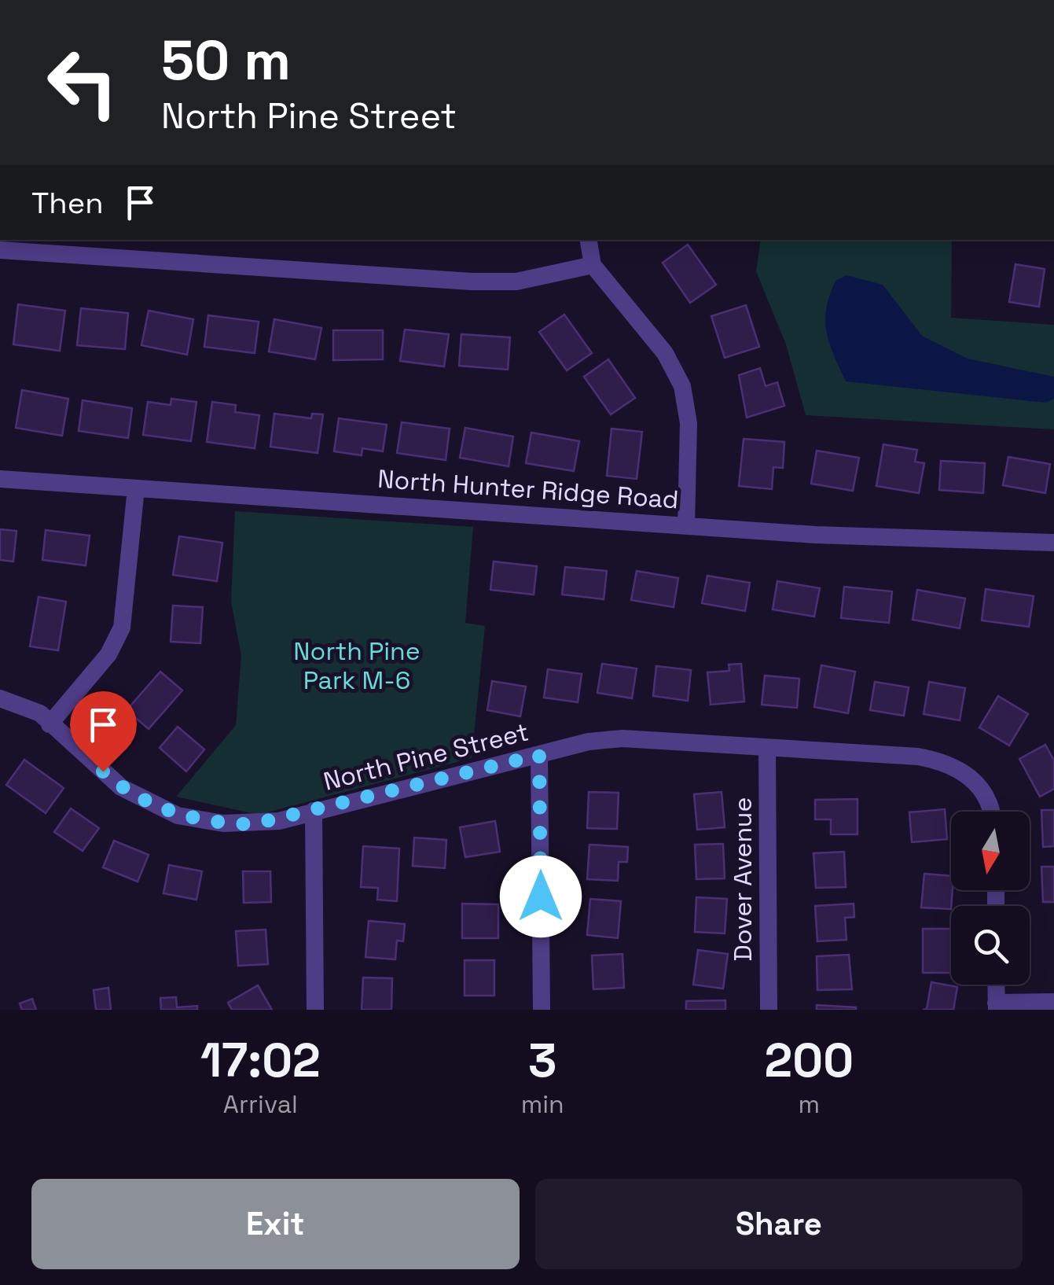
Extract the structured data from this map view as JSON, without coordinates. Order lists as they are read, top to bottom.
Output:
{
  "streets": {
    "street": ["North Hunter Ridge Road", "North Pine Street", "Dover Avenue"]
  },
  "crossings": [
    ["North Pine Street", "Dover Avenue"]
  ],
  "parks": ["North Pine Park M-6"],
  "north": "bottom",
  "page": {
    "turn": ["50 m", "North Pine Street"],
    "then": "Then",
    "eta": [
      "17:02",
      "Arrival",
      "3",
      "min",
      "200",
      "m"
    ],
    "buttons": ["Exit", "Share"]
  }
}
